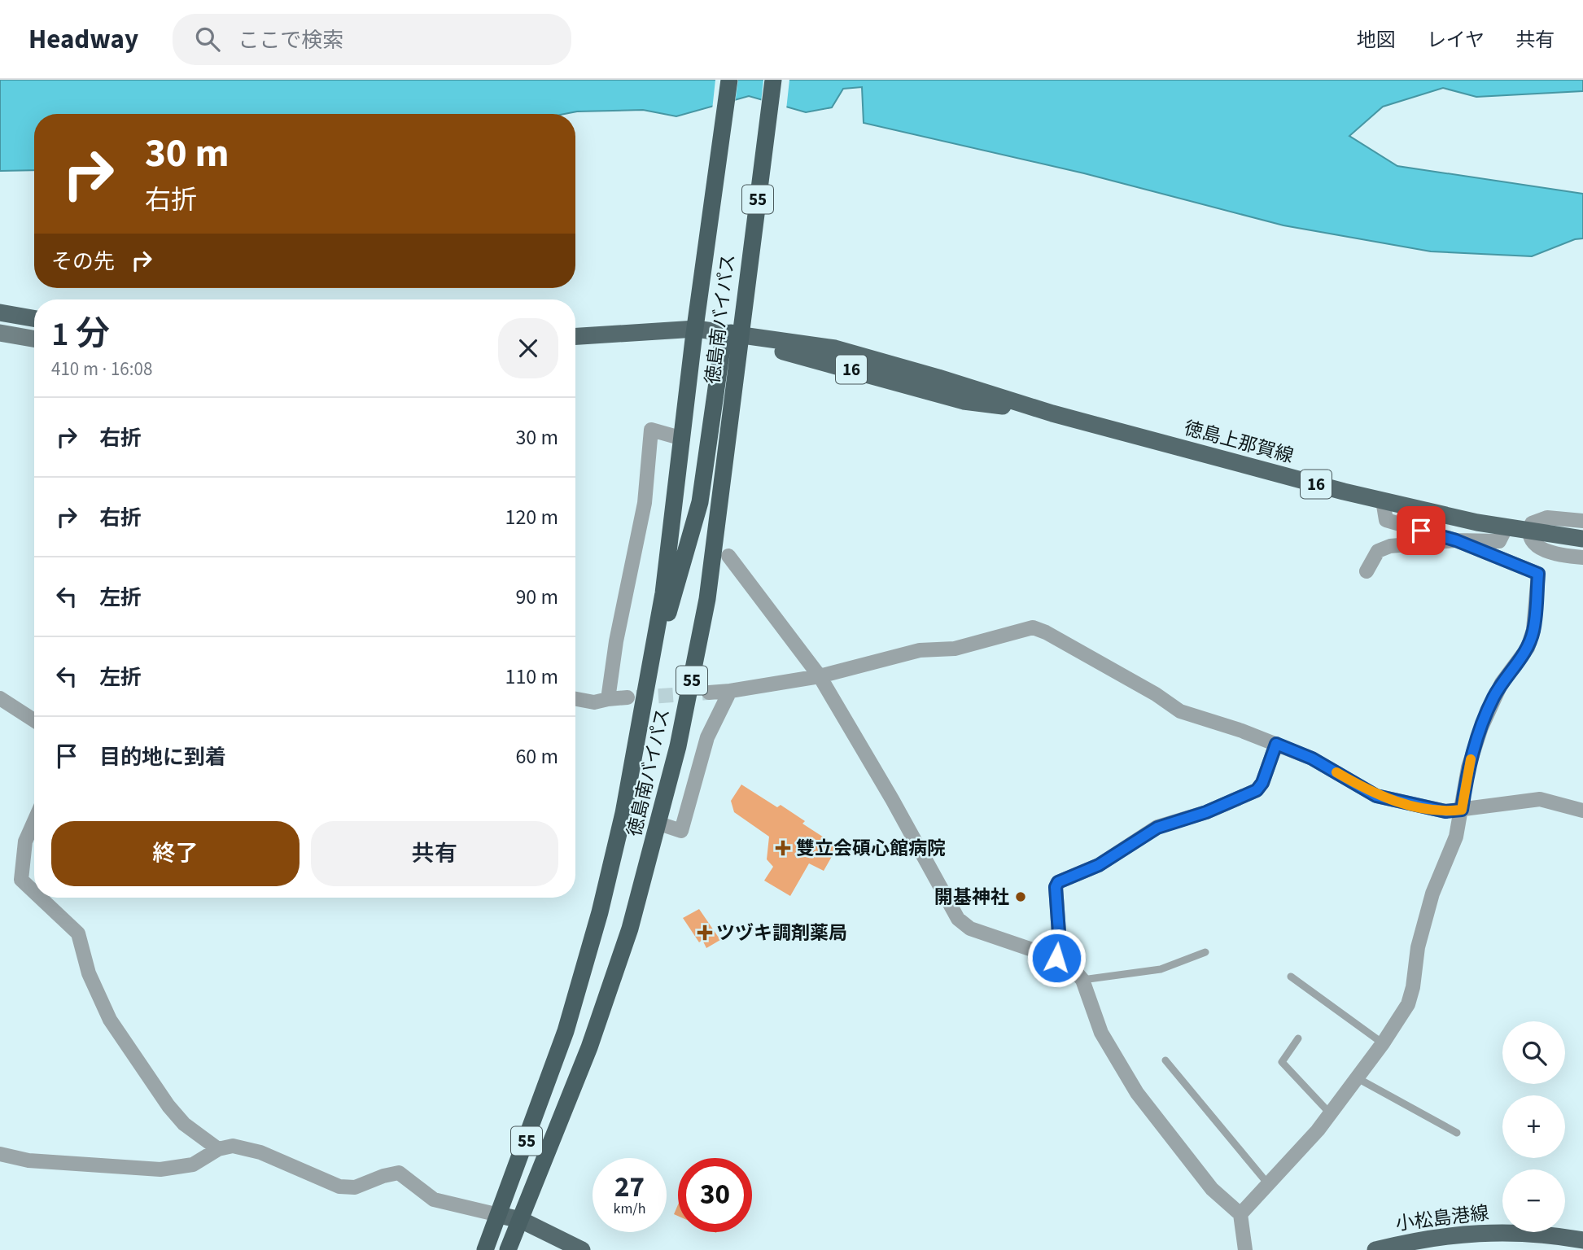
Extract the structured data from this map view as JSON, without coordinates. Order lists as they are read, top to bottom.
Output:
{
  "streets": {
    "highway": ["55", "徳島南バイパス"],
    "main road": ["16", "徳島上那賀線", "小松島港線"]
  },
  "crossings": [
    ["徳島南バイパス", "徳島上那賀線"]
  ],
  "places": {
    "health": ["雙立会碩心館病院", "ツヅキ調剤薬局"],
    "other": ["開基神社"]
  },
  "page": {
    "header": "Headway",
    "search": "ここで検索",
    "nav": ["地図", "レイヤ", "共有"],
    "turn": ["30 m", "右折"],
    "then": "その先",
    "heading": ["1 分", "410 m · 16:08"],
    "list": [
      {
        "name": "右折",
        "value": "30 m"
      },
      {
        "name": "右折",
        "value": "120 m"
      },
      {
        "name": "左折",
        "value": "90 m"
      },
      {
        "name": "左折",
        "value": "110 m"
      },
      {
        "name": "目的地に到着",
        "value": "60 m"
      }
    ],
    "buttons": ["終了", "共有"],
    "map_buttons": ["+", "−"],
    "speed": "27 km/h",
    "limit": "30"
  }
}
